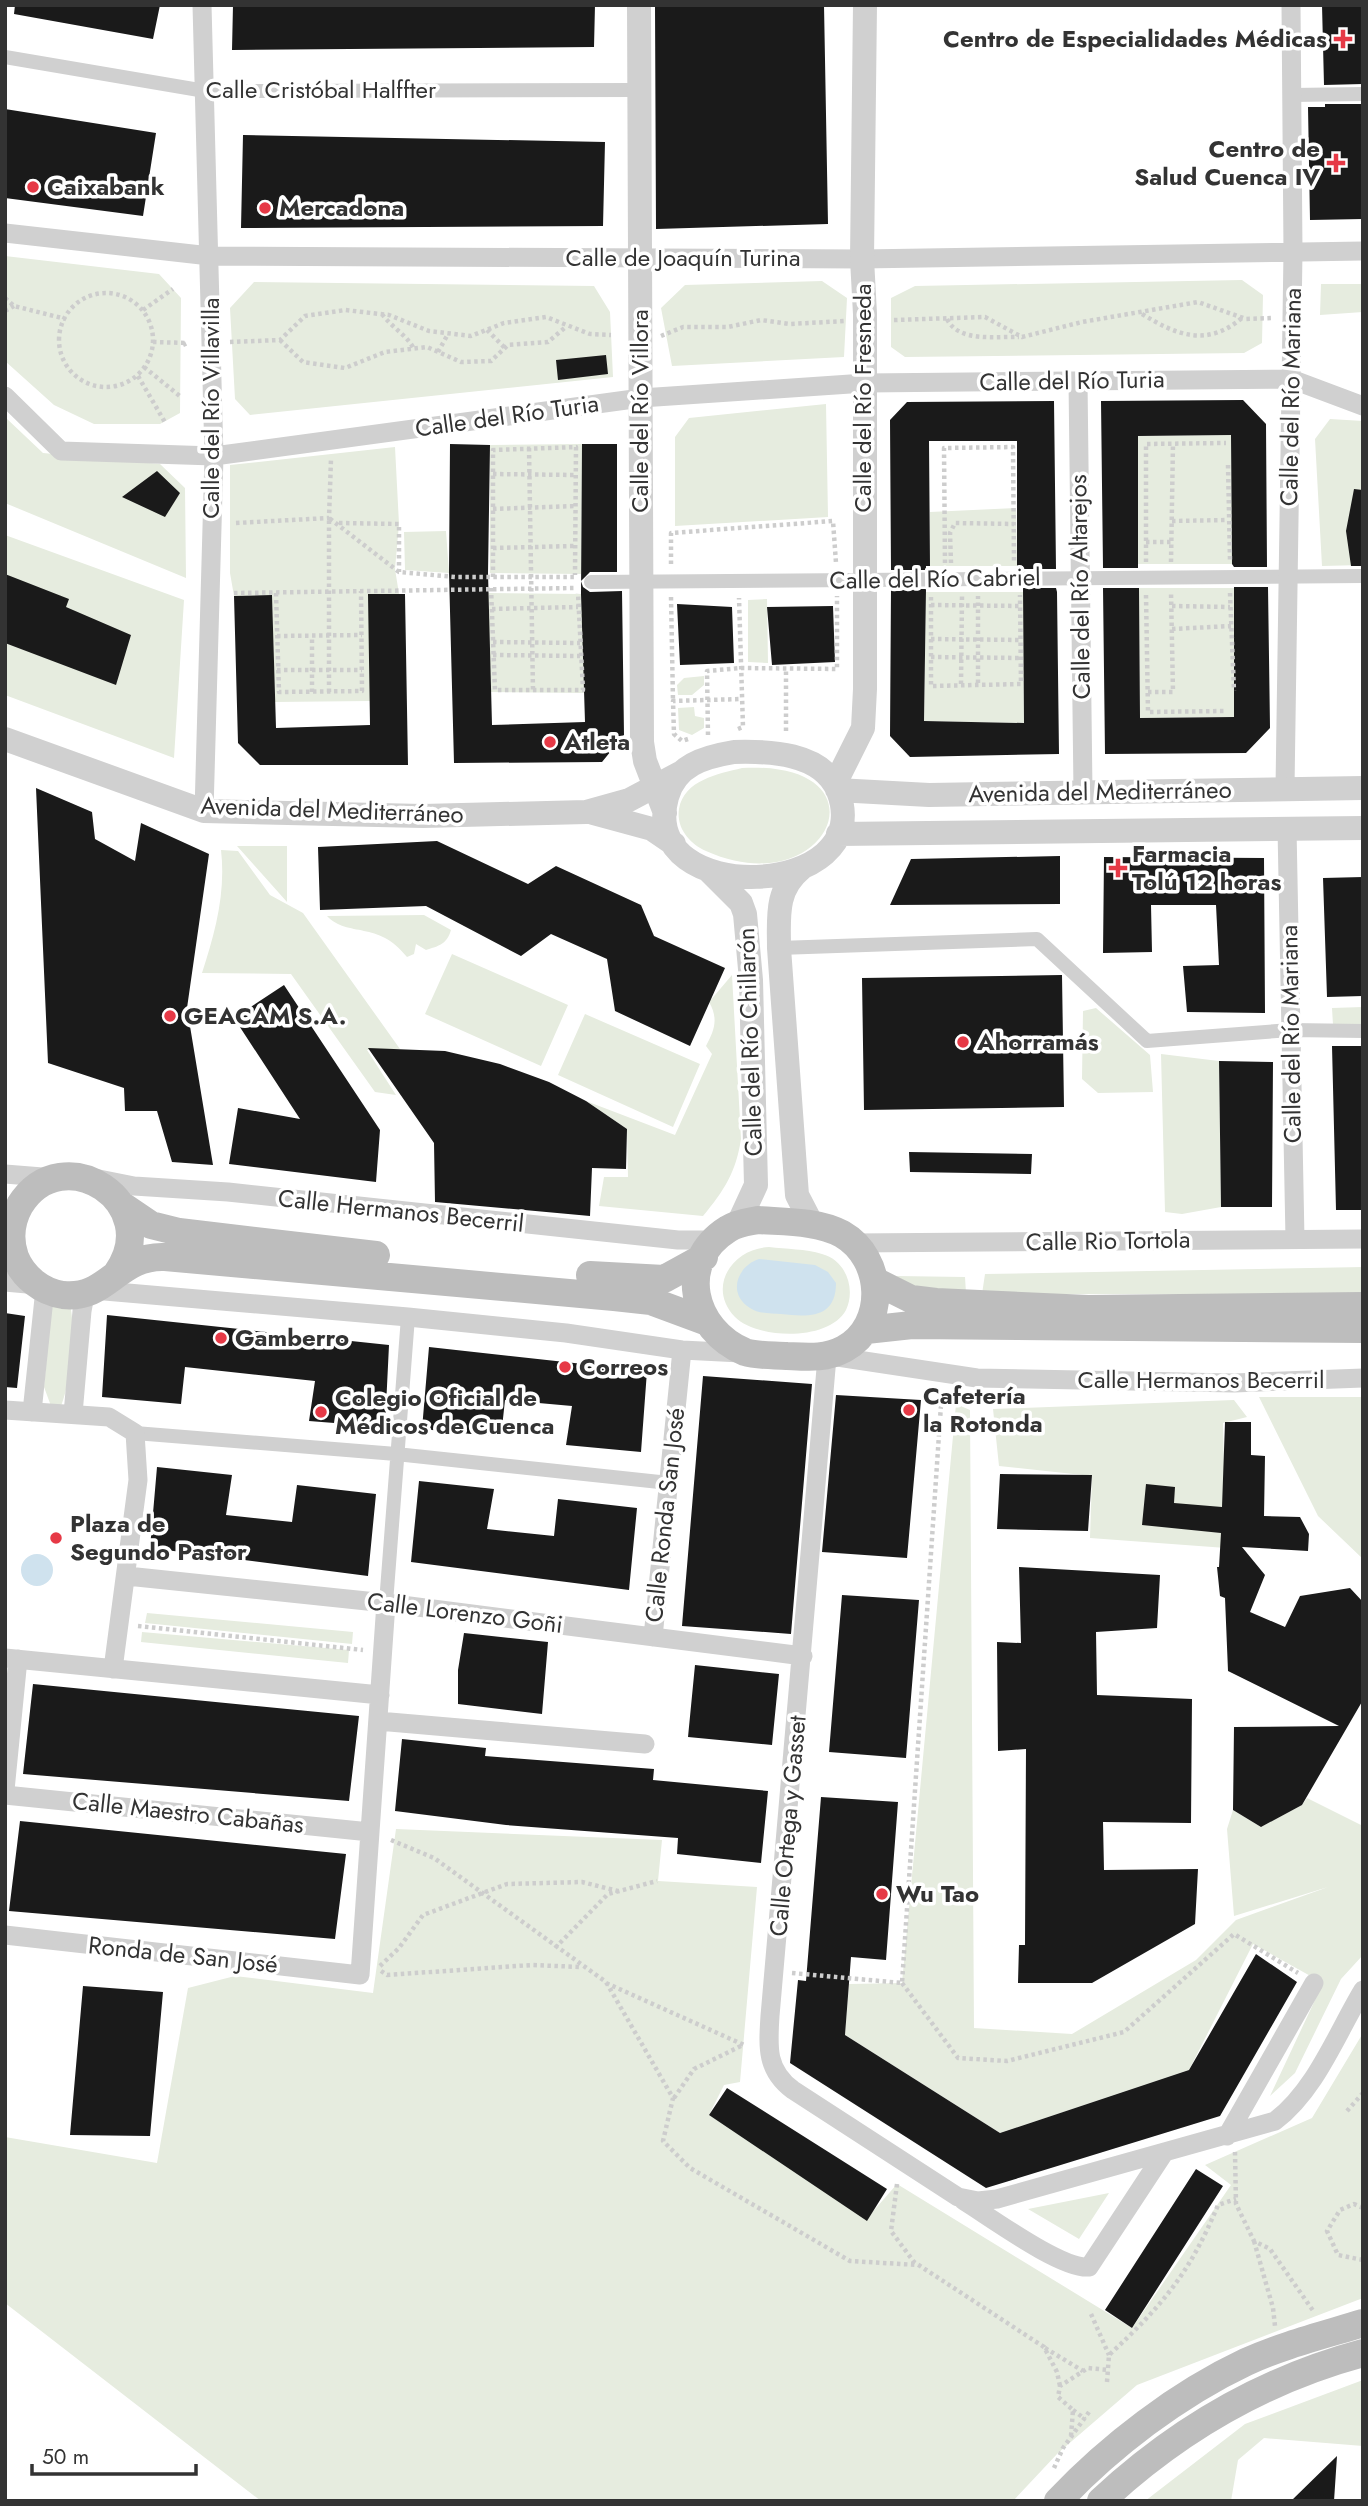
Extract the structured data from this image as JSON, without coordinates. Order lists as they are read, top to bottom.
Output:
{
  "streets": {
    "main road": ["Calle Hermanos Becerril"],
    "street": [
      "Calle Cristóbal Halffter",
      "Calle de Joaquín Turina",
      "Calle del Río Turia",
      "Calle del Río Mariana",
      "Calle del Río Fresneda",
      "Calle del Río Villavilla",
      "Calle del Río Villora",
      "Calle del Río Cabriel",
      "Calle del Río Altarejos",
      "Avenida del Mediterráneo",
      "Calle del Río Chillarón",
      "Calle Rio Tortola",
      "Calle Ronda San José",
      "Calle Lorenzo Goñi",
      "Calle Maestro Cabañas",
      "Calle Ortega y Gasset",
      "Ronda de San José"
    ]
  },
  "crossings": [
    ["Calle Cristóbal Halffter", "Calle del Río Villavilla"],
    ["Calle Cristóbal Halffter", "Calle del Río Villora"],
    ["Calle de Joaquín Turina", "Calle del Río Mariana"],
    ["Calle de Joaquín Turina", "Calle del Río Fresneda"],
    ["Calle de Joaquín Turina", "Calle del Río Villavilla"],
    ["Calle de Joaquín Turina", "Calle del Río Villora"],
    ["Calle del Río Turia", "Calle del Río Mariana"],
    ["Calle del Río Turia", "Calle del Río Fresneda"],
    ["Calle del Río Turia", "Calle del Río Villavilla"],
    ["Calle del Río Turia", "Calle del Río Villora"],
    ["Calle del Río Turia", "Calle del Río Altarejos"],
    ["Calle del Río Mariana", "Calle del Río Cabriel"],
    ["Calle del Río Mariana", "Avenida del Mediterráneo"],
    ["Calle del Río Mariana", "Calle Rio Tortola"],
    ["Calle del Río Fresneda", "Calle del Río Villora"],
    ["Calle del Río Fresneda", "Calle del Río Cabriel"],
    ["Calle del Río Fresneda", "Avenida del Mediterráneo"],
    ["Calle del Río Fresneda", "Calle del Río Chillarón"],
    ["Calle del Río Villavilla", "Avenida del Mediterráneo"],
    ["Calle del Río Villora", "Calle del Río Cabriel"],
    ["Calle del Río Villora", "Avenida del Mediterráneo"],
    ["Calle del Río Villora", "Calle del Río Chillarón"],
    ["Calle del Río Cabriel", "Calle del Río Altarejos"],
    ["Calle del Río Altarejos", "Avenida del Mediterráneo"],
    ["Avenida del Mediterráneo", "Calle del Río Chillarón"],
    ["Calle del Río Chillarón", "Calle Hermanos Becerril"],
    ["Calle del Río Chillarón", "Calle Rio Tortola"],
    ["Calle del Río Chillarón", "Calle Ortega y Gasset"],
    ["Calle Hermanos Becerril", "Calle Rio Tortola"],
    ["Calle Hermanos Becerril", "Calle Ortega y Gasset"],
    ["Calle Rio Tortola", "Calle Ortega y Gasset"],
    ["Calle Ronda San José", "Calle Lorenzo Goñi"],
    ["Calle Lorenzo Goñi", "Calle Ortega y Gasset"],
    ["Calle Maestro Cabañas", "Ronda de San José"]
  ],
  "places": {
    "health": ["Centro de Especialidades Médicas", "Centro de Salud Cuenca IV", "Farmacia Tolú 12 horas"],
    "other": [
      "Caixabank",
      "Mercadona",
      "Atleta",
      "GEACAM S.A.",
      "Ahorramás",
      "Gamberro",
      "Correos",
      "Cafetería la Rotonda",
      "Colegio Oficial de Médicos de Cuenca",
      "Plaza de Segundo Pastor",
      "Wu Tao"
    ]
  },
  "scale_bar": "50 m"
}
